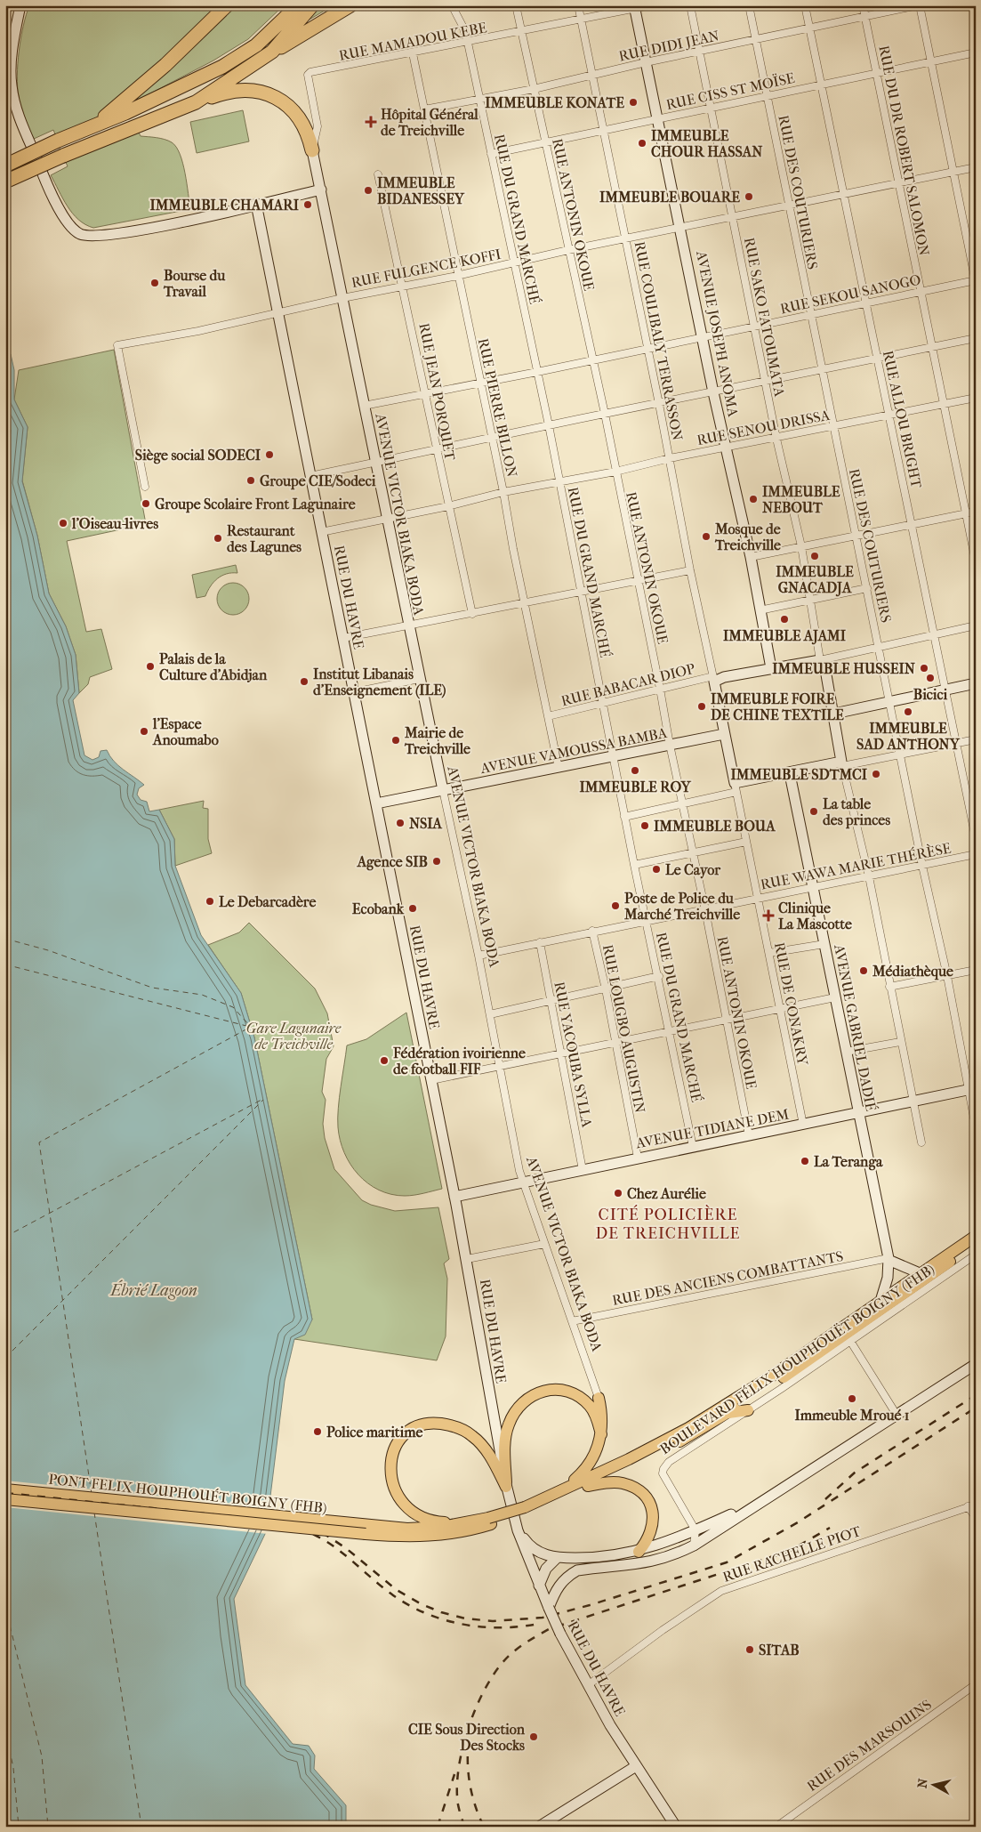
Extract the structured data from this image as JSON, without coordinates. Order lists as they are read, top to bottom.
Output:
{
  "streets": {
    "main road": ["BOULEVARD FÉLIX HOUPHOUËT BOIGNY (FHB)", "PONT FELIX HOUPHOUÉT BOIGNY (FHB)"],
    "street": [
      "RUE MAMADOU KEBE",
      "RUE DIDI JEAN",
      "RUE CISS ST MOÏSE",
      "RUE DU DR ROBERT SALOMON",
      "RUE DES COUTURIERS",
      "RUE ANTONIN OKOUE",
      "RUE DU GRAND MARCHÉ",
      "RUE FULGENCE KOFFI",
      "RUE SEKOU SANOGO",
      "RUE SAKO FATOUMATA",
      "AVENUE JOSEPH ANOMA",
      "RUE COULIBALY TERRASSON",
      "RUE JEAN PORQUET",
      "RUE PIERRE BILLON",
      "RUE ALLOU BRIGHT",
      "RUE SENOU DRISSA",
      "AVENUE VICTOR BIAKA BODA",
      "RUE DU HAVRE",
      "RUE BABACAR DIOP",
      "AVENUE VAMOUSSA BAMBA",
      "RUE WAWA MARIE THÉRÈSE",
      "RUE DE CONAKRY",
      "AVENUE GABRIEL DADIÉ",
      "RUE LOUGBO AUGUSTIN",
      "RUE YACOUBA SYLLA",
      "AVENUE TIDIANE DEM",
      "RUE DES ANCIENS COMBATTANTS",
      "RUE RACHELLE PIOT",
      "RUE DES MARSOUINS"
    ]
  },
  "crossings": [
    ["RUE MAMADOU KEBE", "RUE ANTONIN OKOUE"],
    ["RUE MAMADOU KEBE", "RUE DU GRAND MARCHÉ"],
    ["RUE MAMADOU KEBE", "AVENUE JOSEPH ANOMA"],
    ["RUE MAMADOU KEBE", "RUE COULIBALY TERRASSON"],
    ["RUE MAMADOU KEBE", "RUE PIERRE BILLON"],
    ["RUE MAMADOU KEBE", "AVENUE VICTOR BIAKA BODA"],
    ["RUE DIDI JEAN", "RUE DU DR ROBERT SALOMON"],
    ["RUE DIDI JEAN", "RUE DES COUTURIERS"],
    ["RUE DIDI JEAN", "RUE ANTONIN OKOUE"],
    ["RUE DIDI JEAN", "RUE DU GRAND MARCHÉ"],
    ["RUE DIDI JEAN", "RUE SAKO FATOUMATA"],
    ["RUE DIDI JEAN", "AVENUE JOSEPH ANOMA"],
    ["RUE DIDI JEAN", "RUE COULIBALY TERRASSON"],
    ["RUE DIDI JEAN", "RUE PIERRE BILLON"],
    ["RUE DIDI JEAN", "RUE ALLOU BRIGHT"],
    ["RUE CISS ST MOÏSE", "RUE DU DR ROBERT SALOMON"],
    ["RUE CISS ST MOÏSE", "RUE DES COUTURIERS"],
    ["RUE CISS ST MOÏSE", "RUE ANTONIN OKOUE"],
    ["RUE CISS ST MOÏSE", "RUE DU GRAND MARCHÉ"],
    ["RUE CISS ST MOÏSE", "RUE SAKO FATOUMATA"],
    ["RUE CISS ST MOÏSE", "AVENUE JOSEPH ANOMA"],
    ["RUE CISS ST MOÏSE", "RUE COULIBALY TERRASSON"],
    ["RUE CISS ST MOÏSE", "RUE ALLOU BRIGHT"],
    ["RUE DU DR ROBERT SALOMON", "RUE FULGENCE KOFFI"],
    ["RUE DU DR ROBERT SALOMON", "RUE SEKOU SANOGO"],
    ["RUE DU DR ROBERT SALOMON", "RUE SENOU DRISSA"],
    ["RUE DES COUTURIERS", "RUE FULGENCE KOFFI"],
    ["RUE DES COUTURIERS", "RUE SEKOU SANOGO"],
    ["RUE DES COUTURIERS", "RUE SENOU DRISSA"],
    ["RUE DES COUTURIERS", "RUE WAWA MARIE THÉRÈSE"],
    ["RUE DES COUTURIERS", "AVENUE TIDIANE DEM"],
    ["RUE ANTONIN OKOUE", "RUE FULGENCE KOFFI"],
    ["RUE ANTONIN OKOUE", "RUE SEKOU SANOGO"],
    ["RUE ANTONIN OKOUE", "RUE SENOU DRISSA"],
    ["RUE ANTONIN OKOUE", "RUE BABACAR DIOP"],
    ["RUE ANTONIN OKOUE", "AVENUE VAMOUSSA BAMBA"],
    ["RUE ANTONIN OKOUE", "RUE WAWA MARIE THÉRÈSE"],
    ["RUE ANTONIN OKOUE", "AVENUE TIDIANE DEM"],
    ["RUE DU GRAND MARCHÉ", "RUE FULGENCE KOFFI"],
    ["RUE DU GRAND MARCHÉ", "RUE SEKOU SANOGO"],
    ["RUE DU GRAND MARCHÉ", "RUE SENOU DRISSA"],
    ["RUE DU GRAND MARCHÉ", "RUE BABACAR DIOP"],
    ["RUE DU GRAND MARCHÉ", "AVENUE VAMOUSSA BAMBA"],
    ["RUE DU GRAND MARCHÉ", "RUE WAWA MARIE THÉRÈSE"],
    ["RUE DU GRAND MARCHÉ", "AVENUE TIDIANE DEM"],
    ["RUE FULGENCE KOFFI", "RUE SAKO FATOUMATA"],
    ["RUE FULGENCE KOFFI", "AVENUE JOSEPH ANOMA"],
    ["RUE FULGENCE KOFFI", "RUE COULIBALY TERRASSON"],
    ["RUE FULGENCE KOFFI", "RUE JEAN PORQUET"],
    ["RUE FULGENCE KOFFI", "RUE PIERRE BILLON"],
    ["RUE FULGENCE KOFFI", "RUE ALLOU BRIGHT"],
    ["RUE FULGENCE KOFFI", "AVENUE VICTOR BIAKA BODA"],
    ["RUE FULGENCE KOFFI", "RUE DU HAVRE"],
    ["RUE SEKOU SANOGO", "RUE SAKO FATOUMATA"],
    ["RUE SEKOU SANOGO", "AVENUE JOSEPH ANOMA"],
    ["RUE SEKOU SANOGO", "RUE COULIBALY TERRASSON"],
    ["RUE SEKOU SANOGO", "RUE JEAN PORQUET"],
    ["RUE SEKOU SANOGO", "RUE PIERRE BILLON"],
    ["RUE SEKOU SANOGO", "RUE ALLOU BRIGHT"],
    ["RUE SEKOU SANOGO", "AVENUE VICTOR BIAKA BODA"],
    ["RUE SAKO FATOUMATA", "RUE SENOU DRISSA"],
    ["AVENUE JOSEPH ANOMA", "RUE SENOU DRISSA"],
    ["RUE COULIBALY TERRASSON", "RUE SENOU DRISSA"],
    ["RUE COULIBALY TERRASSON", "RUE BABACAR DIOP"],
    ["RUE JEAN PORQUET", "RUE SENOU DRISSA"],
    ["RUE PIERRE BILLON", "RUE SENOU DRISSA"],
    ["RUE PIERRE BILLON", "RUE BABACAR DIOP"],
    ["RUE PIERRE BILLON", "AVENUE VAMOUSSA BAMBA"],
    ["RUE ALLOU BRIGHT", "RUE SENOU DRISSA"],
    ["RUE SENOU DRISSA", "AVENUE VICTOR BIAKA BODA"],
    ["RUE SENOU DRISSA", "RUE DU HAVRE"],
    ["AVENUE VICTOR BIAKA BODA", "AVENUE VAMOUSSA BAMBA"],
    ["AVENUE VICTOR BIAKA BODA", "RUE WAWA MARIE THÉRÈSE"],
    ["AVENUE VICTOR BIAKA BODA", "AVENUE TIDIANE DEM"],
    ["AVENUE VICTOR BIAKA BODA", "RUE DES ANCIENS COMBATTANTS"],
    ["RUE DU HAVRE", "AVENUE VAMOUSSA BAMBA"],
    ["RUE DU HAVRE", "AVENUE TIDIANE DEM"],
    ["RUE DU HAVRE", "RUE RACHELLE PIOT"],
    ["RUE WAWA MARIE THÉRÈSE", "RUE DE CONAKRY"],
    ["RUE WAWA MARIE THÉRÈSE", "AVENUE GABRIEL DADIÉ"],
    ["RUE WAWA MARIE THÉRÈSE", "RUE LOUGBO AUGUSTIN"],
    ["RUE WAWA MARIE THÉRÈSE", "RUE YACOUBA SYLLA"],
    ["RUE DE CONAKRY", "AVENUE TIDIANE DEM"],
    ["AVENUE GABRIEL DADIÉ", "AVENUE TIDIANE DEM"],
    ["AVENUE GABRIEL DADIÉ", "RUE DES ANCIENS COMBATTANTS"],
    ["AVENUE GABRIEL DADIÉ", "BOULEVARD FÉLIX HOUPHOUËT BOIGNY (FHB)"],
    ["RUE LOUGBO AUGUSTIN", "AVENUE TIDIANE DEM"],
    ["RUE YACOUBA SYLLA", "AVENUE TIDIANE DEM"]
  ],
  "districts": ["CITÉ POLICIÈRE DE TREICHVILLE"],
  "water": ["Ébrié Lagoon"],
  "parks": ["Gare Lagunaire de Treichville"],
  "places": {
    "other": [
      "IMMEUBLE KONATE",
      "IMMEUBLE CHOUR HASSAN",
      "IMMEUBLE BIDANESSEY",
      "IMMEUBLE BOUARE",
      "IMMEUBLE CHAMARI",
      "Bourse du Travail",
      "Siège social SODECI",
      "Groupe CIE/Sodeci",
      "IMMEUBLE NEBOUT",
      "Groupe Scolaire Front Lagunaire",
      "l'Oiseau-livres",
      "Mosque de Treichville",
      "Restaurant des Lagunes",
      "IMMEUBLE GNACADJA",
      "IMMEUBLE AJAMI",
      "Palais de la Culture d'Abidjan",
      "IMMEUBLE HUSSEIN",
      "Bicici",
      "Institut Libanais d'Enseignement (ILE)",
      "IMMEUBLE FOIRE DE CHINE TEXTILE",
      "IMMEUBLE SAD ANTHONY",
      "l'Espace Anoumabo",
      "Mairie de Treichville",
      "IMMEUBLE ROY",
      "IMMEUBLE SDTMCI",
      "La table des princes",
      "NSIA",
      "IMMEUBLE BOUA",
      "Agence SIB",
      "Le Cayor",
      "Le Debarcadère",
      "Poste de Police du Marché Treichville",
      "Ecobank",
      "Médiathèque",
      "Fédération ivoirienne de football FIF",
      "La Teranga",
      "Chez Aurélie",
      "Immeuble Mroué 1",
      "Police maritime",
      "SITAB",
      "CIE Sous Direction Des Stocks"
    ],
    "health": ["Hôpital Général de Treichville", "Clinique La Mascotte"]
  },
  "north": "left"
}
